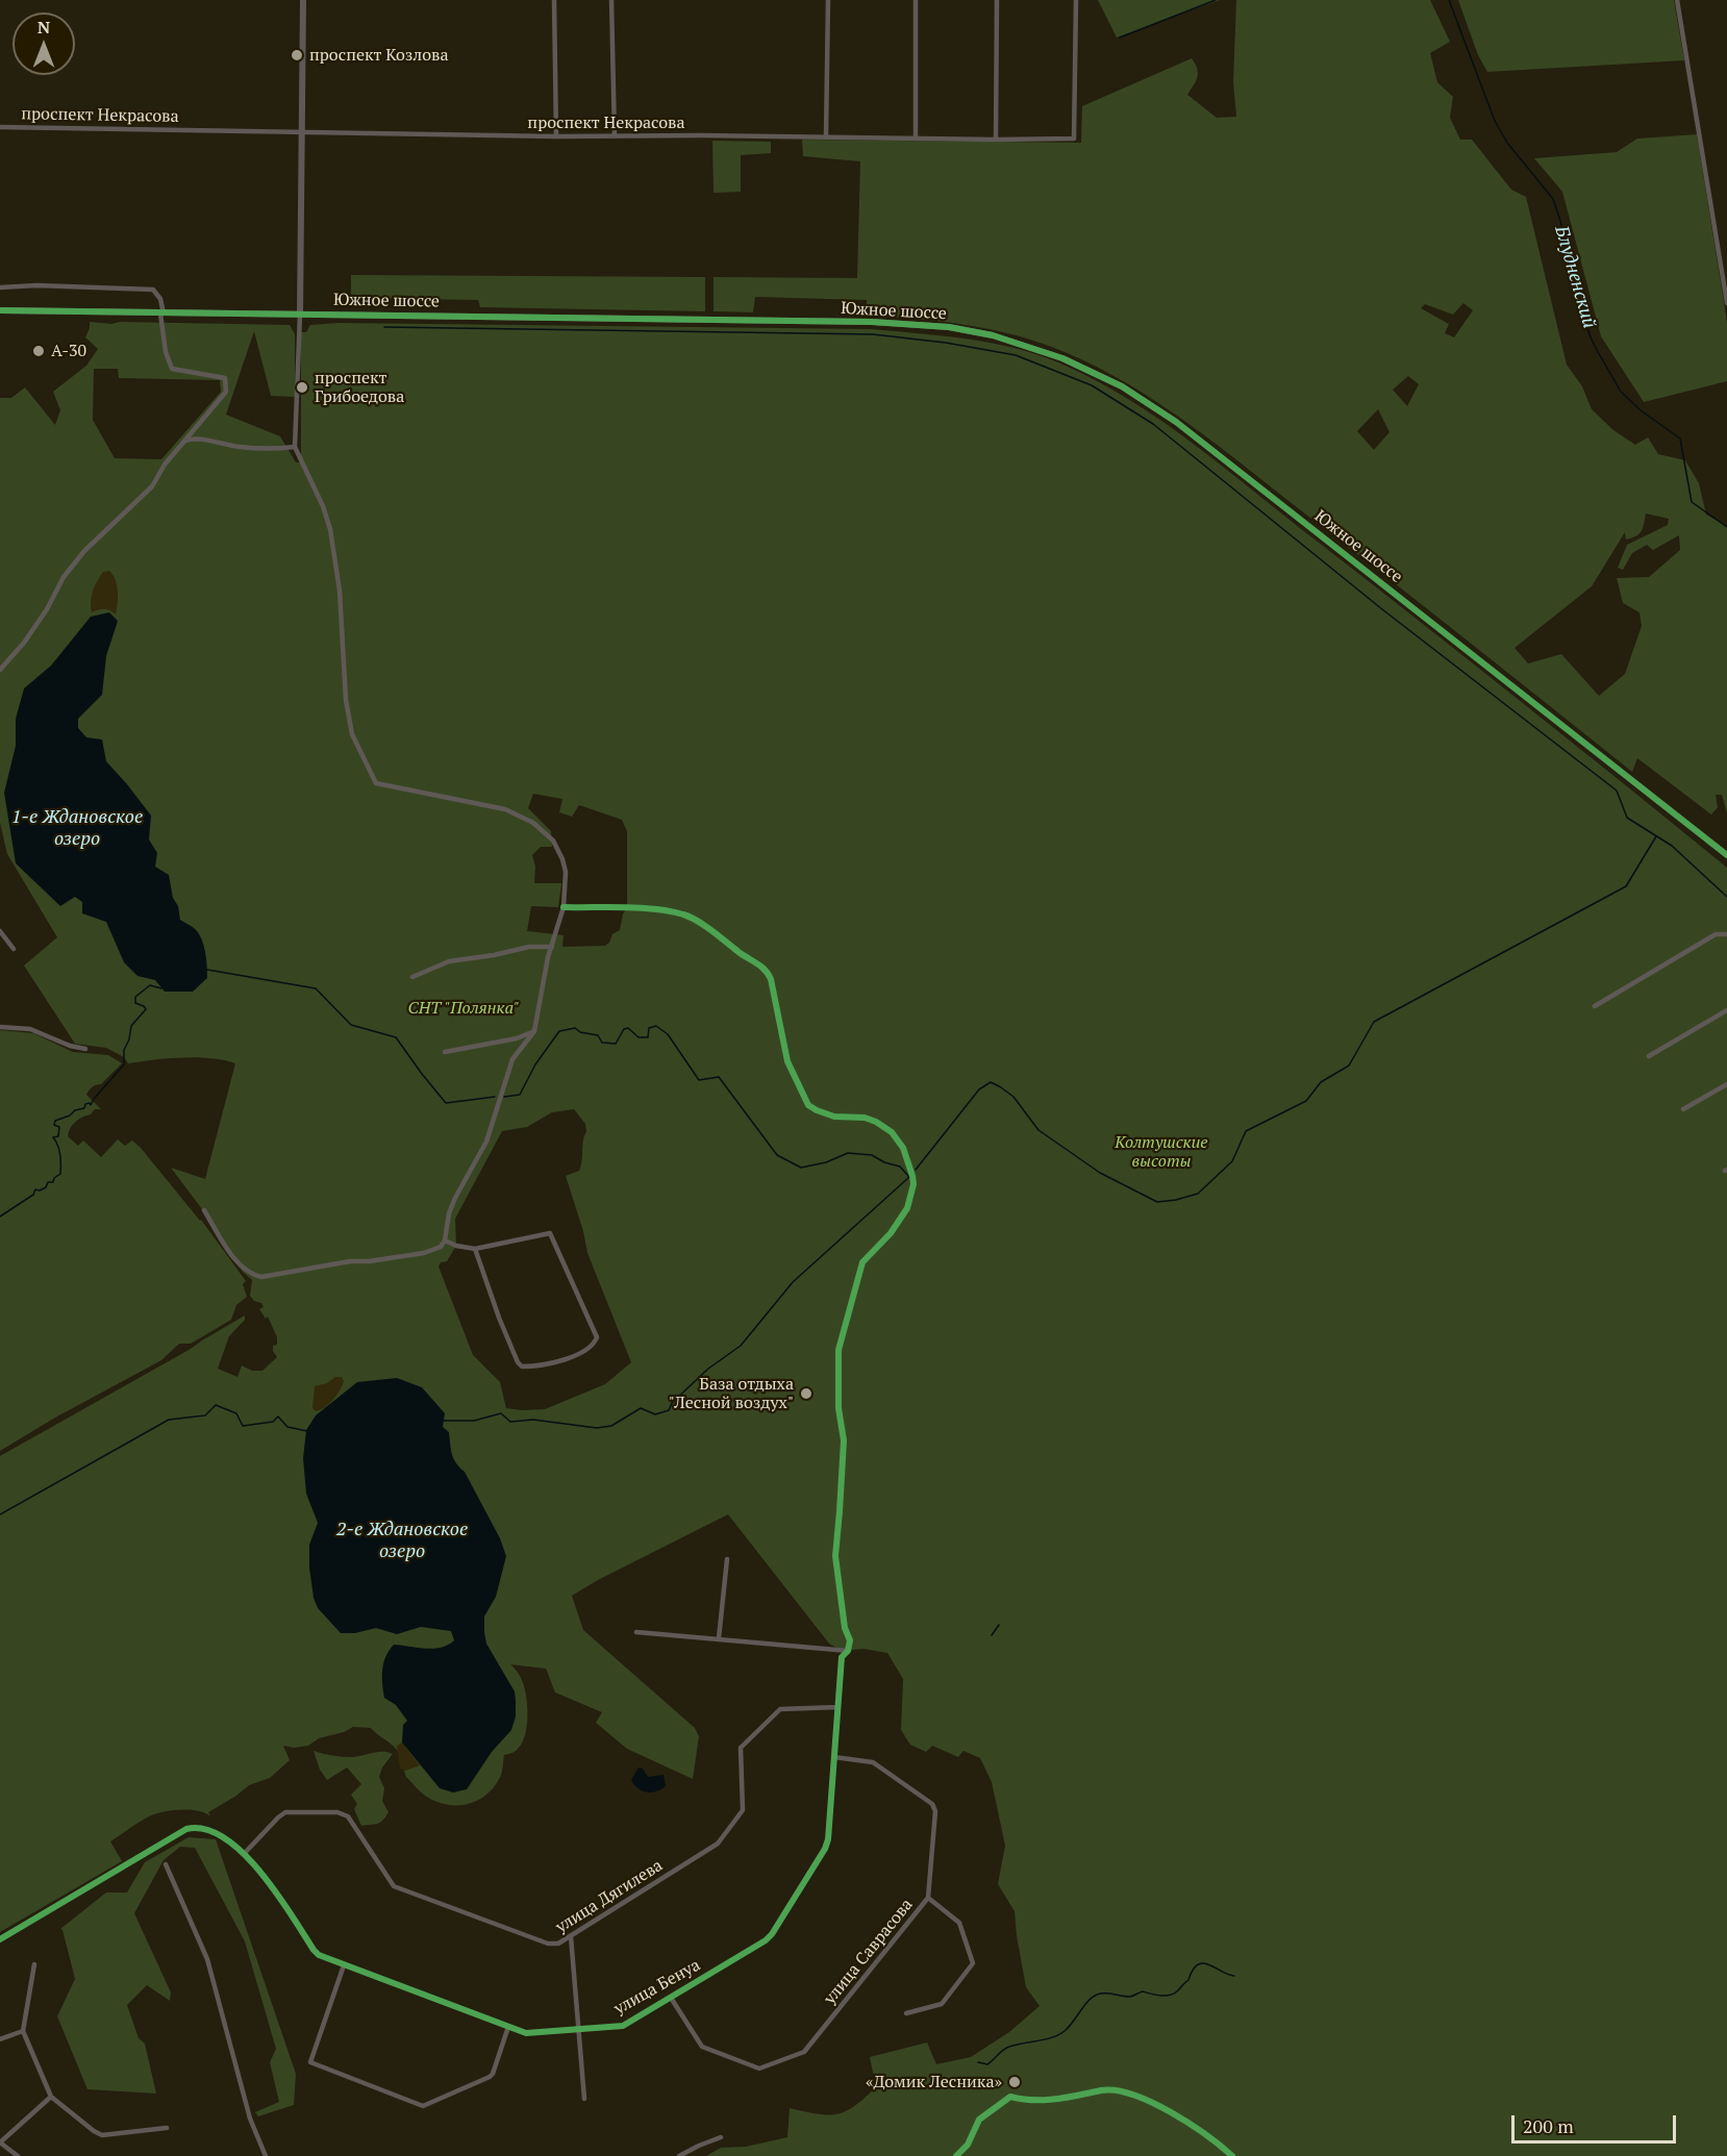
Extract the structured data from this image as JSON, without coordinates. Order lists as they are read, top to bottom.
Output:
{
  "streets": {
    "street": [
      "проспект Некрасова",
      "Южное шоссе",
      "улица Дягилева",
      "улица Саврасова",
      "улица Бенуа"
    ]
  },
  "crossings": [
    ["улица Дягилева", "улица Бенуа"],
    ["улица Саврасова", "улица Бенуа"]
  ],
  "water": ["Блудненский", "1-е Ждановское озеро", "2-е Ждановское озеро"],
  "parks": ["СНТ \"Полянка\"", "Колтушские высоты"],
  "places": [
    "проспект Козлова",
    "А-30",
    "проспект Грибоедова",
    "База отдыха \"Лесной воздух\"",
    "«Домик Лесника»"
  ],
  "scale_bar": "200 m",
  "north": "top"
}
